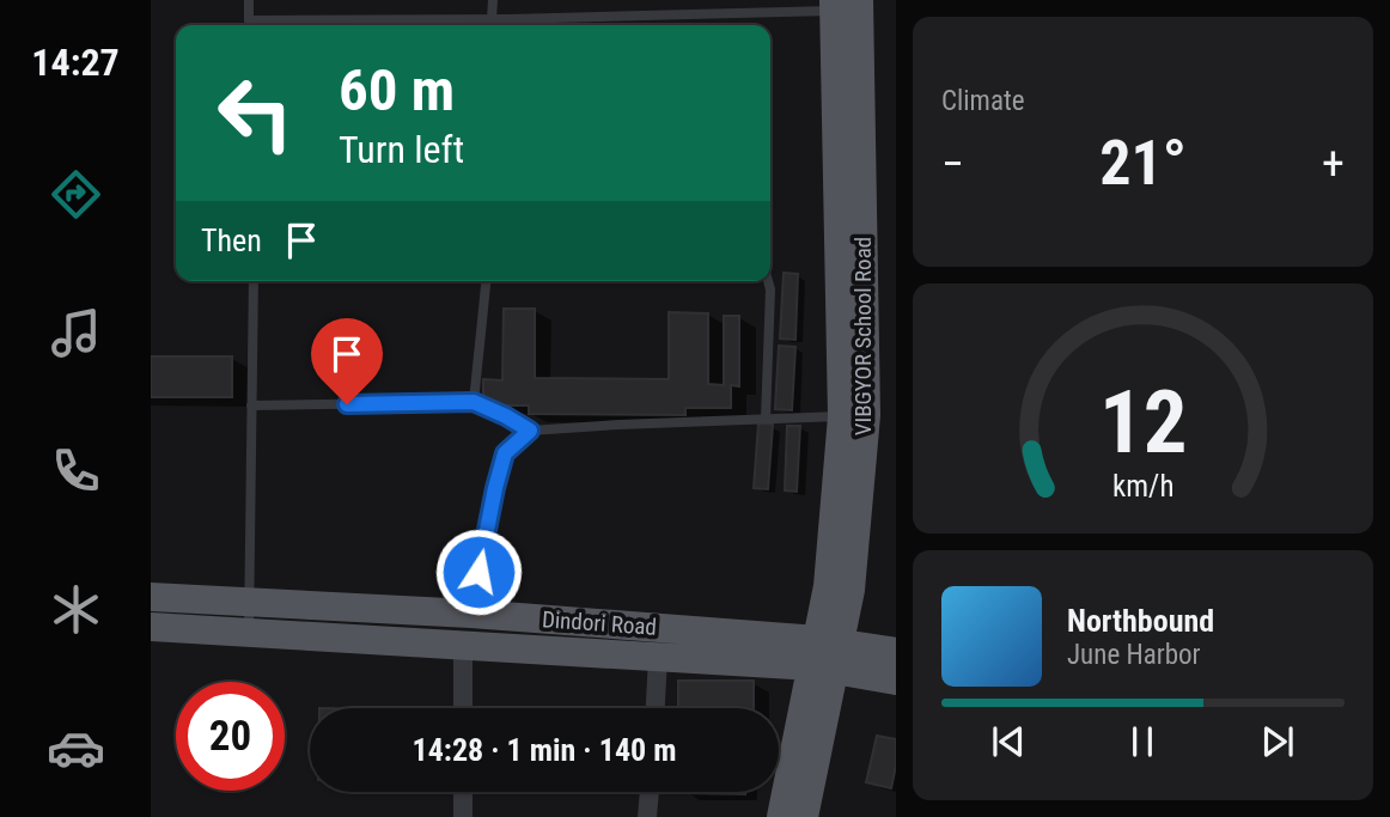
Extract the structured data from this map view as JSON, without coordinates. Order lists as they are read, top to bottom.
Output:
{
  "streets": {
    "main road": ["VIBGYOR School Road", "Dindori Road"]
  },
  "crossings": [
    ["VIBGYOR School Road", "Dindori Road"]
  ],
  "page": {
    "tabs": "14:27",
    "tile": "Climate",
    "turn": ["60 m", "Turn left"],
    "heat": ["−", "21°", "+"],
    "then": "Then",
    "song": ["Northbound", "June Harbor"],
    "limit": "20",
    "trip": "14:28 · 1 min · 140 m",
    "gauge": ["12", "km/h"]
  }
}
